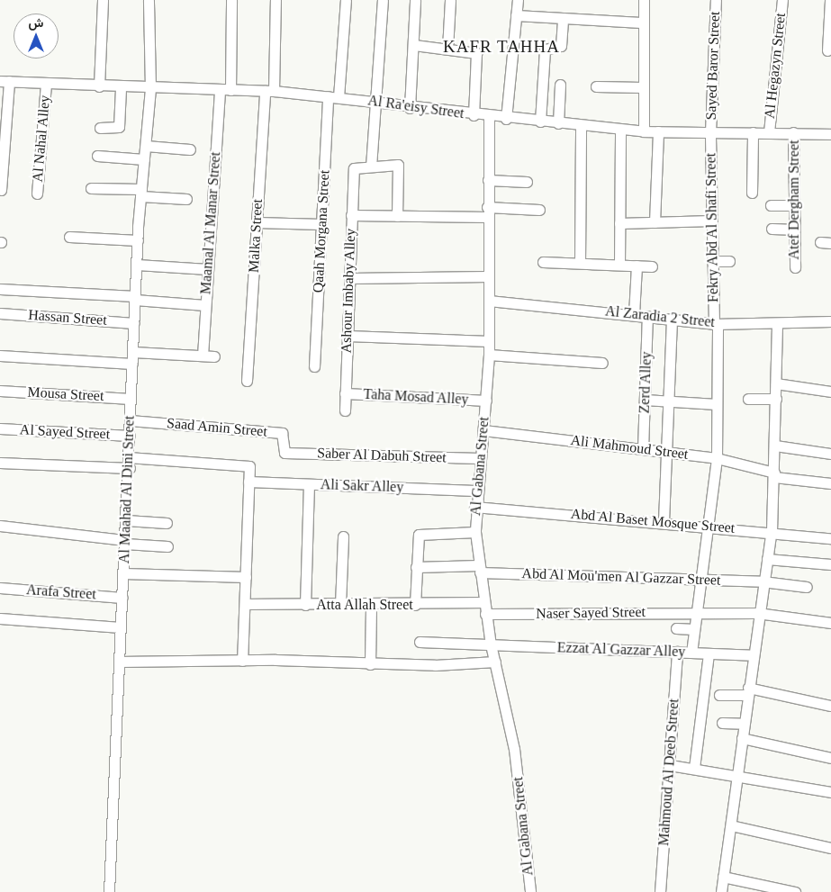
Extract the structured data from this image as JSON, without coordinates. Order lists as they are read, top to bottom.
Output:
{
  "streets": {
    "street": [
      "Sayed Baror Street",
      "Al Hegazyn Street",
      "Al Ra'eisy Street",
      "Al Nahal Alley",
      "Atef Dergham Street",
      "Maamal Al Manar Street",
      "Fekry Abd Al Shafi Street",
      "Qaah Morgana Street",
      "Malka Street",
      "Ashour Imbaby Alley",
      "Al Zaradia 2 Street",
      "Hassan Street",
      "Zerd Alley",
      "Mousa Street",
      "Taha Mosad Alley",
      "Saad Amin Street",
      "Al Sayed Street",
      "Ali Mahmoud Street",
      "Saber Al Dabuh Street",
      "Al Gabana Street",
      "Ali Sakr Alley",
      "Al Maahad Al Dini Street",
      "Abd Al Baset Mosque Street",
      "Abd Al Mou'men Al Gazzar Street",
      "Arafa Street",
      "Atta Allah Street",
      "Naser Sayed Street",
      "Ezzat Al Gazzar Alley",
      "Mahmoud Al Deeb Street"
    ]
  },
  "crossings": [
    ["Sayed Baror Street", "Al Ra'eisy Street"],
    ["Sayed Baror Street", "Fekry Abd Al Shafi Street"],
    ["Al Hegazyn Street", "Al Ra'eisy Street"],
    ["Al Ra'eisy Street", "Al Nahal Alley"],
    ["Al Ra'eisy Street", "Atef Dergham Street"],
    ["Al Ra'eisy Street", "Maamal Al Manar Street"],
    ["Al Ra'eisy Street", "Fekry Abd Al Shafi Street"],
    ["Al Ra'eisy Street", "Qaah Morgana Street"],
    ["Al Ra'eisy Street", "Malka Street"],
    ["Al Ra'eisy Street", "Al Gabana Street"],
    ["Al Ra'eisy Street", "Al Maahad Al Dini Street"],
    ["Fekry Abd Al Shafi Street", "Al Zaradia 2 Street"],
    ["Fekry Abd Al Shafi Street", "Ali Mahmoud Street"],
    ["Fekry Abd Al Shafi Street", "Abd Al Baset Mosque Street"],
    ["Fekry Abd Al Shafi Street", "Abd Al Mou'men Al Gazzar Street"],
    ["Fekry Abd Al Shafi Street", "Naser Sayed Street"],
    ["Fekry Abd Al Shafi Street", "Ezzat Al Gazzar Alley"],
    ["Ashour Imbaby Alley", "Taha Mosad Alley"],
    ["Al Zaradia 2 Street", "Zerd Alley"],
    ["Al Zaradia 2 Street", "Al Gabana Street"],
    ["Hassan Street", "Al Maahad Al Dini Street"],
    ["Zerd Alley", "Ali Mahmoud Street"],
    ["Mousa Street", "Al Maahad Al Dini Street"],
    ["Taha Mosad Alley", "Al Gabana Street"],
    ["Saad Amin Street", "Saber Al Dabuh Street"],
    ["Saad Amin Street", "Al Maahad Al Dini Street"],
    ["Al Sayed Street", "Al Maahad Al Dini Street"],
    ["Ali Mahmoud Street", "Al Gabana Street"],
    ["Saber Al Dabuh Street", "Al Gabana Street"],
    ["Al Gabana Street", "Ali Sakr Alley"],
    ["Al Gabana Street", "Abd Al Baset Mosque Street"],
    ["Al Gabana Street", "Abd Al Mou'men Al Gazzar Street"],
    ["Al Gabana Street", "Atta Allah Street"],
    ["Al Gabana Street", "Naser Sayed Street"],
    ["Al Gabana Street", "Ezzat Al Gazzar Alley"],
    ["Al Maahad Al Dini Street", "Arafa Street"],
    ["Ezzat Al Gazzar Alley", "Mahmoud Al Deeb Street"]
  ],
  "districts": ["KAFR TAHHA"],
  "north": "top"
}
